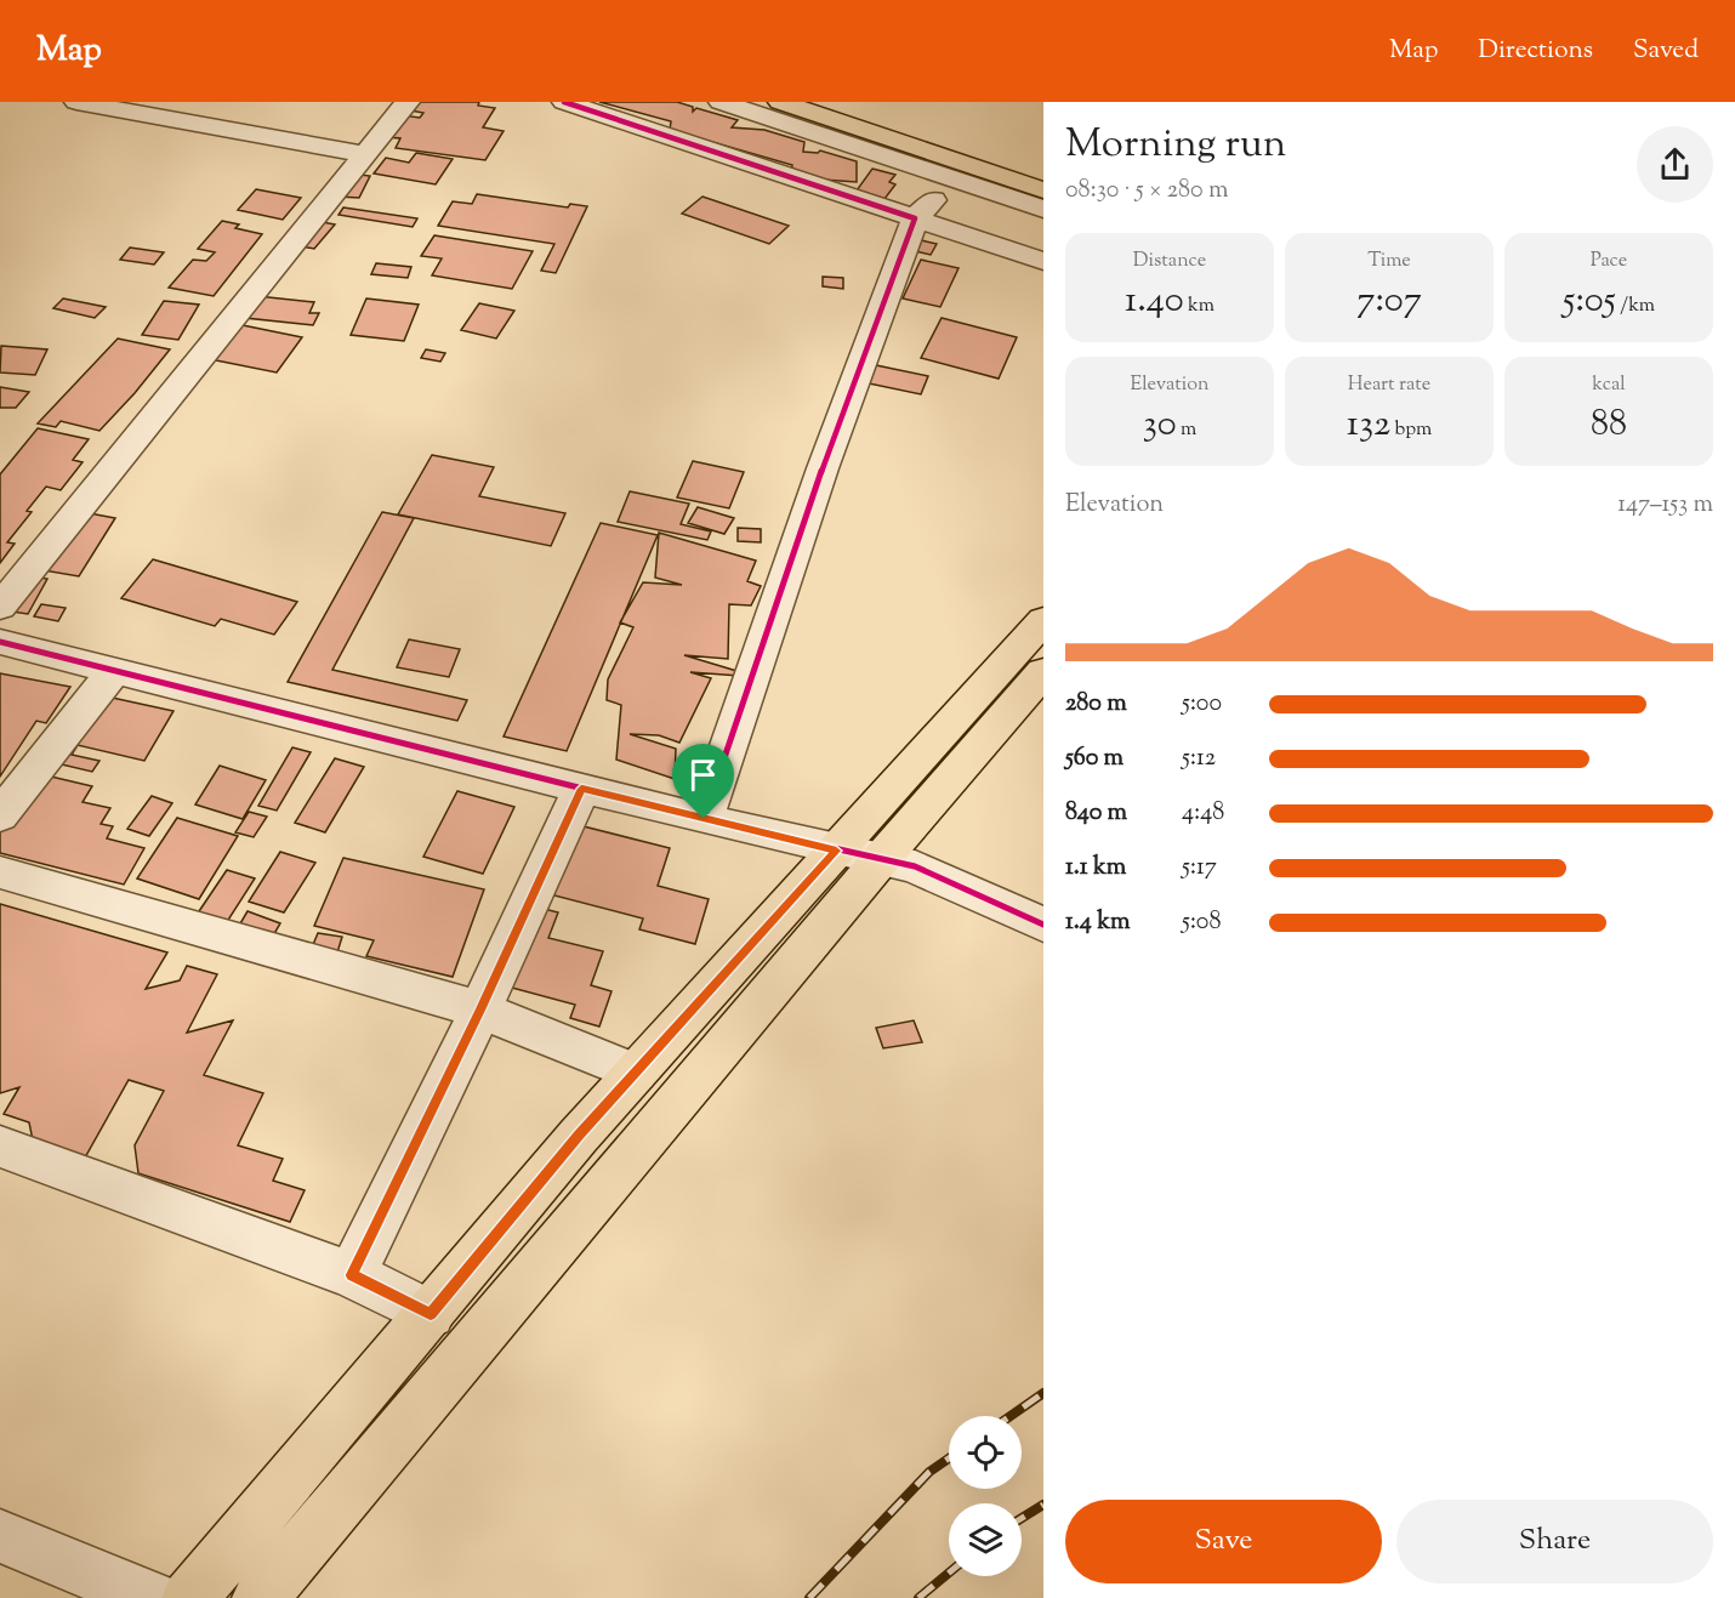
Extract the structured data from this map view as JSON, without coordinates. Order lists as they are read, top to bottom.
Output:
{
  "page": {
    "header": "Map",
    "nav": ["Map", "Directions", "Saved"],
    "heading": ["Morning run", "08:30 · 5 × 280 m"],
    "stats": [
      ["Distance", "1.40 km"],
      ["Time", "7:07"],
      ["Pace", "5:05 /km"],
      ["Elevation", "30 m"],
      ["Heart rate", "132 bpm"],
      ["kcal", "88"]
    ],
    "chart": ["Elevation", "147–153 m"],
    "list": [
      {
        "name": "280 m",
        "note": "5:00"
      },
      {
        "name": "560 m",
        "note": "5:12"
      },
      {
        "name": "840 m",
        "note": "4:48"
      },
      {
        "name": "1.1 km",
        "note": "5:17"
      },
      {
        "name": "1.4 km",
        "note": "5:08"
      }
    ],
    "buttons": ["Save", "Share"]
  }
}
